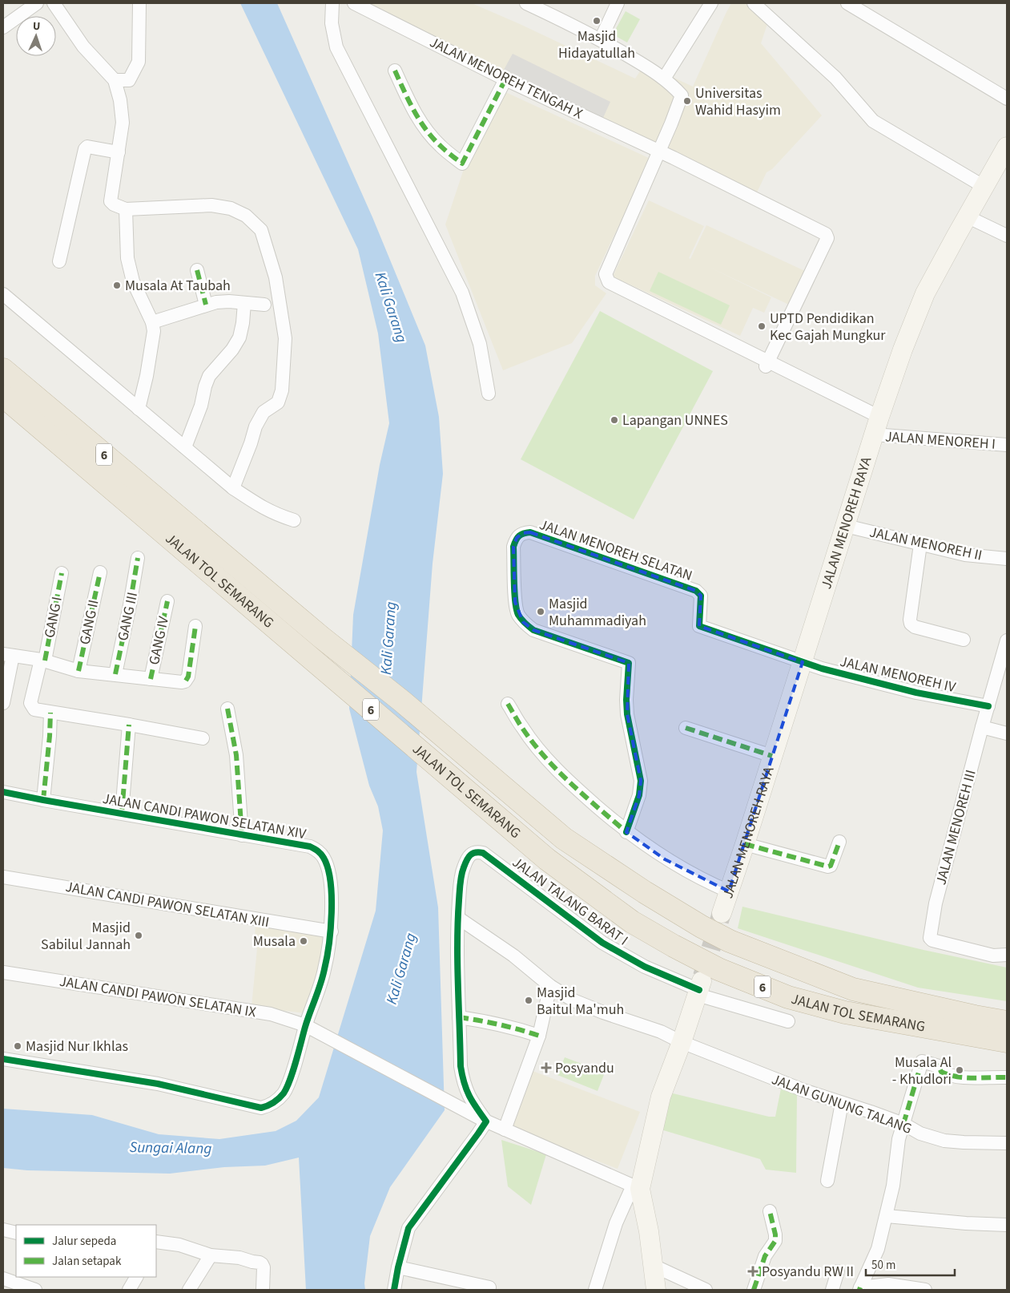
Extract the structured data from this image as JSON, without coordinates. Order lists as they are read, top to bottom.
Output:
{
  "streets": {
    "highway": ["6", "JALAN TOL SEMARANG"],
    "main road": ["JALAN MENOREH RAYA"],
    "street": [
      "JALAN MENOREH TENGAH X",
      "JALAN MENOREH I",
      "JALAN MENOREH II",
      "JALAN MENOREH SELATAN",
      "GANG III",
      "GANG I",
      "GANG II",
      "GANG IV",
      "JALAN MENOREH IV",
      "JALAN CANDI PAWON SELATAN XIV",
      "JALAN MENOREH III",
      "JALAN TALANG BARAT I",
      "JALAN CANDI PAWON SELATAN XIII",
      "JALAN CANDI PAWON SELATAN IX",
      "JALAN GUNUNG TALANG"
    ]
  },
  "crossings": [
    ["JALAN MENOREH I", "JALAN MENOREH RAYA"],
    ["JALAN MENOREH RAYA", "JALAN MENOREH II"],
    ["JALAN MENOREH RAYA", "JALAN MENOREH SELATAN"],
    ["JALAN MENOREH RAYA", "JALAN MENOREH IV"],
    ["JALAN MENOREH SELATAN", "JALAN MENOREH IV"],
    ["JALAN MENOREH IV", "JALAN MENOREH III"],
    ["JALAN CANDI PAWON SELATAN XIV", "JALAN CANDI PAWON SELATAN XIII"],
    ["JALAN CANDI PAWON SELATAN XIV", "JALAN CANDI PAWON SELATAN IX"],
    ["JALAN TALANG BARAT I", "JALAN GUNUNG TALANG"]
  ],
  "water": ["Kali Garang", "Sungai Alang"],
  "places": {
    "other": [
      "Masjid Hidayatullah",
      "Universitas Wahid Hasyim",
      "Musala At Taubah",
      "UPTD Pendidikan Kec Gajah Mungkur",
      "Lapangan UNNES",
      "Masjid Muhammadiyah",
      "Masjid Sabilul Jannah",
      "Musala",
      "Masjid Baitul Ma'muh",
      "Masjid Nur Ikhlas",
      "Musala Al - Khudlori"
    ],
    "health": ["Posyandu", "Posyandu RW II"]
  },
  "legend": ["Jalur sepeda", "Jalan setapak"],
  "scale_bar": "50 m",
  "north": "top"
}
